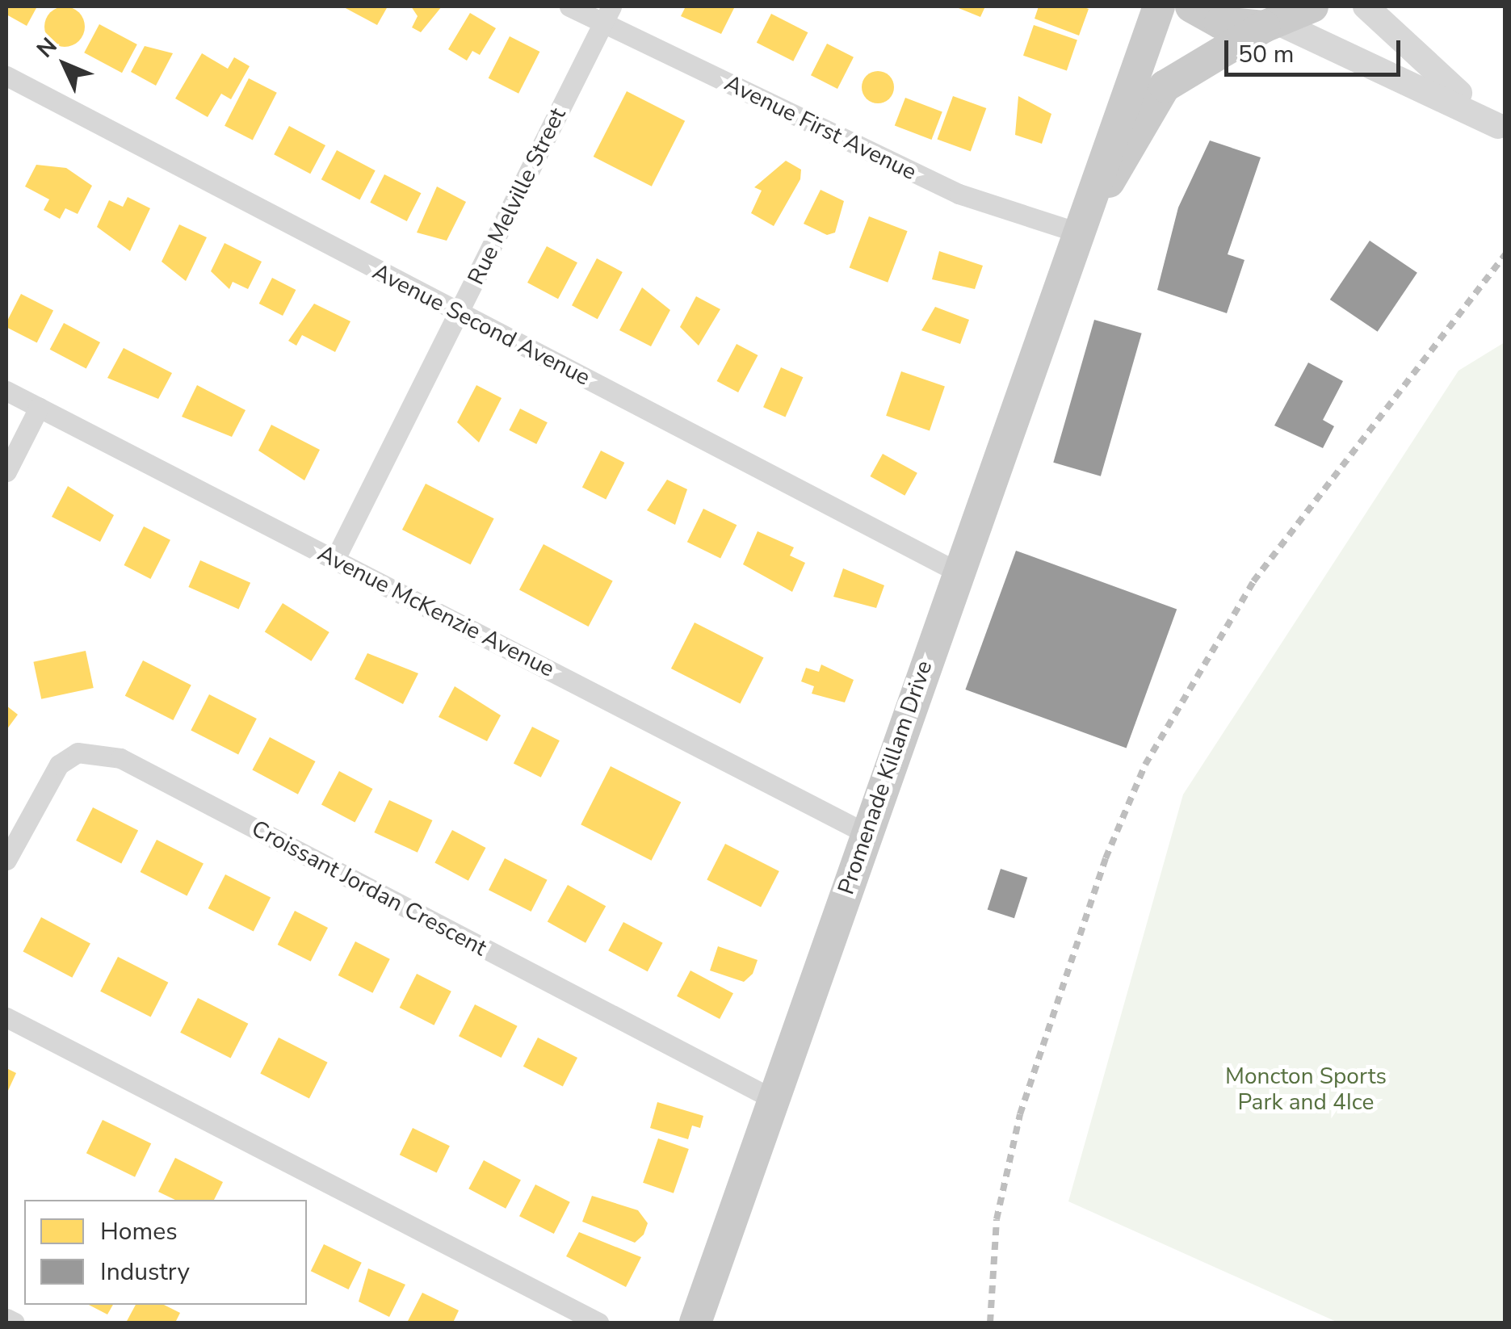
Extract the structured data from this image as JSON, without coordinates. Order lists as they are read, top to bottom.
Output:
{
  "streets": {
    "main road": ["Promenade Killam Drive"],
    "street": [
      "Avenue First Avenue",
      "Rue Melville Street",
      "Avenue Second Avenue",
      "Avenue McKenzie Avenue",
      "Croissant Jordan Crescent"
    ]
  },
  "crossings": [
    ["Avenue First Avenue", "Rue Melville Street"],
    ["Avenue First Avenue", "Promenade Killam Drive"],
    ["Rue Melville Street", "Avenue Second Avenue"],
    ["Rue Melville Street", "Avenue McKenzie Avenue"],
    ["Avenue Second Avenue", "Promenade Killam Drive"],
    ["Avenue McKenzie Avenue", "Promenade Killam Drive"],
    ["Promenade Killam Drive", "Croissant Jordan Crescent"]
  ],
  "parks": ["Moncton Sports Park and 4Ice"],
  "legend": ["Homes", "Industry"],
  "scale_bar": "50 m",
  "north": "top left"
}
